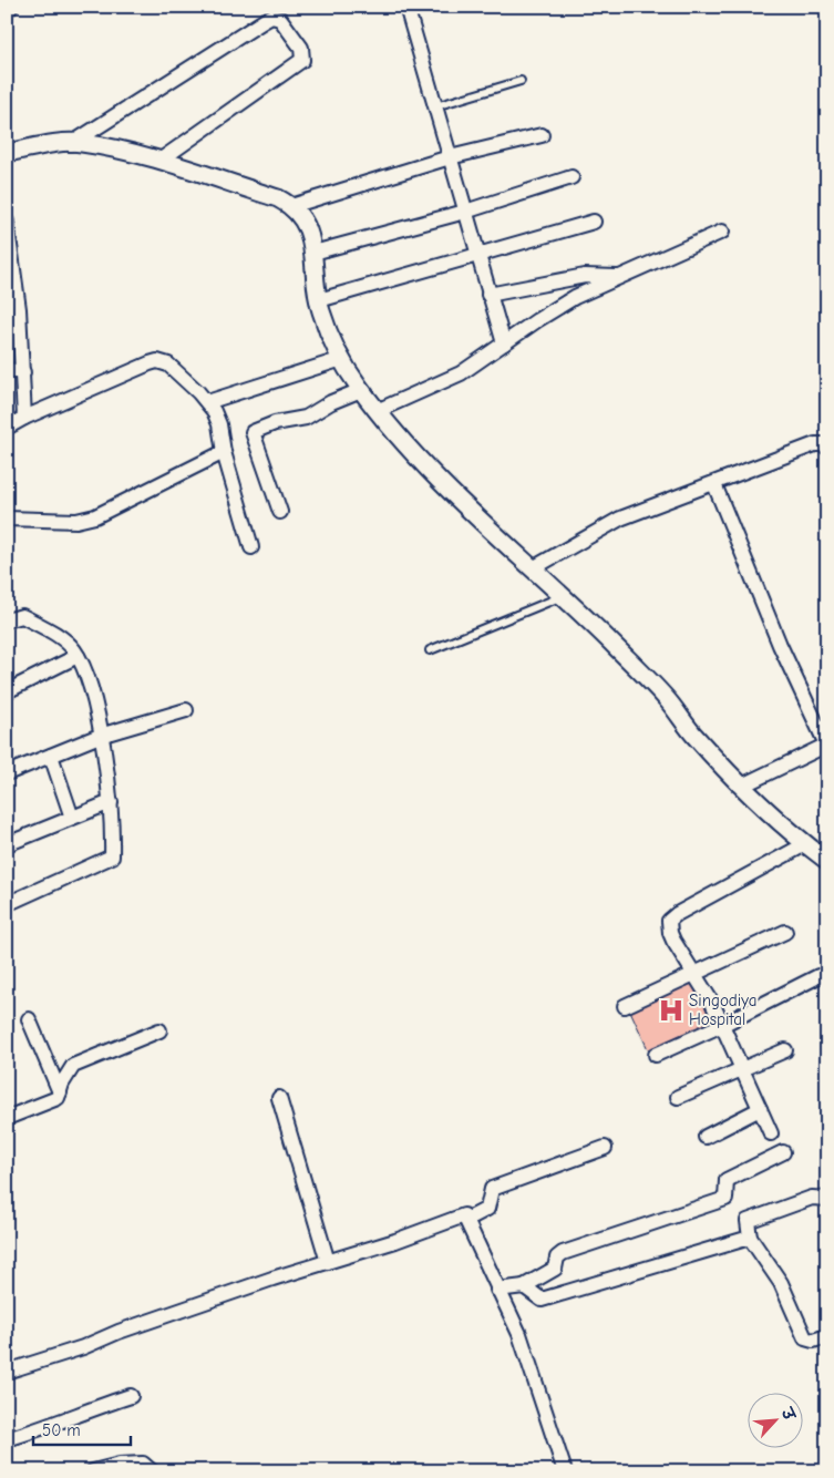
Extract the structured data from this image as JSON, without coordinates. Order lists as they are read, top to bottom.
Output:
{
  "places": {
    "hospital": ["Singodiya Hospital"]
  },
  "scale_bar": "50 m",
  "north": "top right"
}
